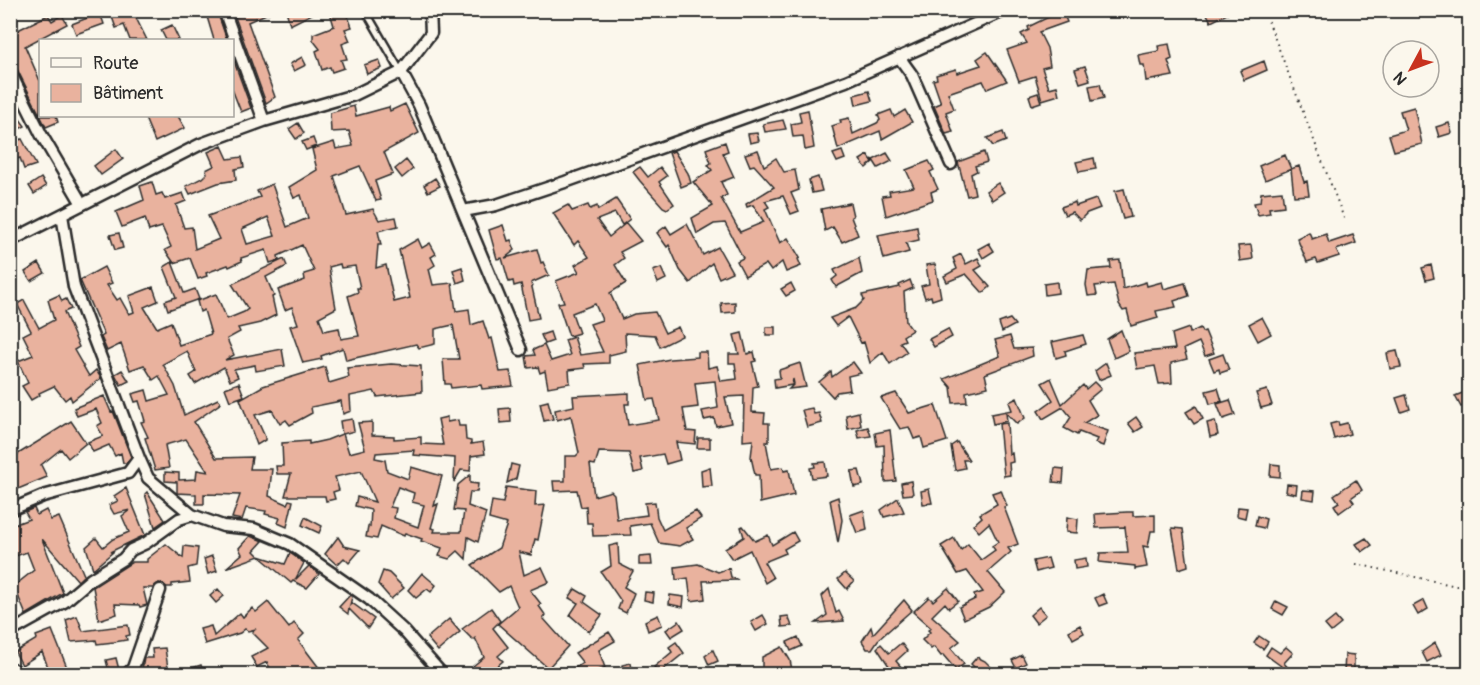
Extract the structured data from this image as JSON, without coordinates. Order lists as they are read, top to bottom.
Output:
{
  "legend": ["Route", "Bâtiment"],
  "north": "bottom left"
}
